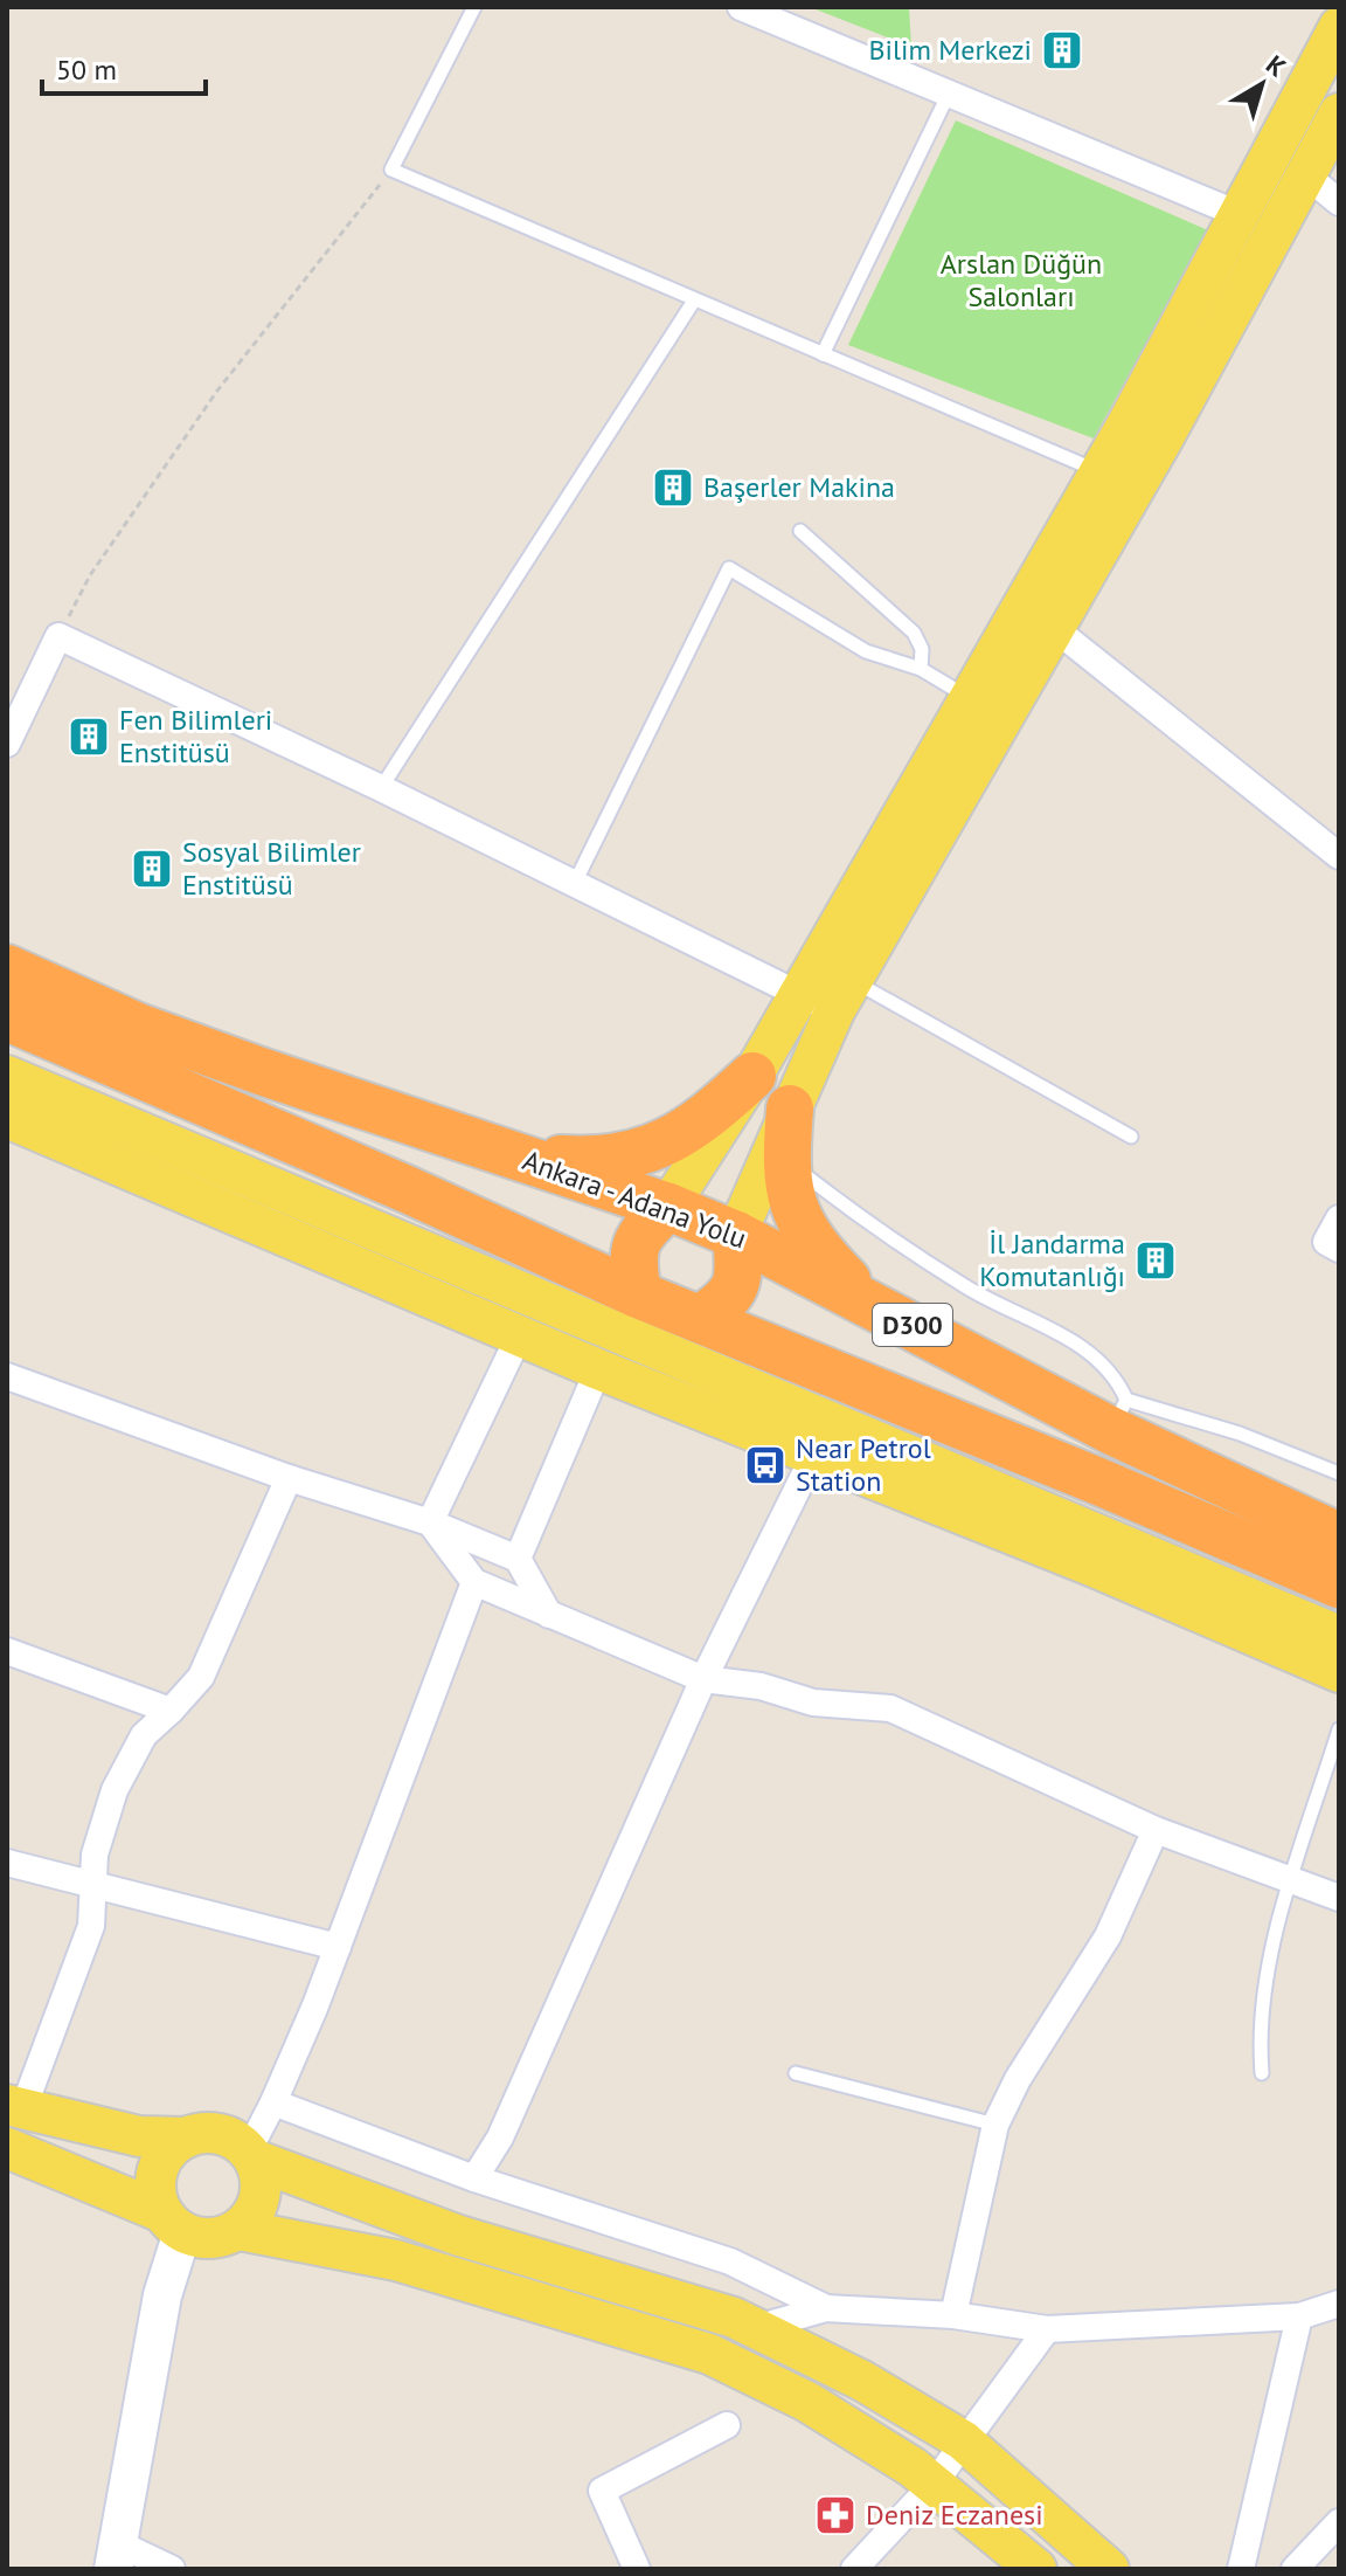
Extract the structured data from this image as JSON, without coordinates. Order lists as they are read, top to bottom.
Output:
{
  "streets": {
    "highway": ["Ankara - Adana Yolu", "D300"]
  },
  "parks": ["Arslan Düğün Salonları"],
  "places": {
    "building": [
      "Bilim Merkezi",
      "Başerler Makina",
      "Fen Bilimleri Enstitüsü",
      "Sosyal Bilimler Enstitüsü",
      "İl Jandarma Komutanlığı"
    ],
    "bus stop": ["Near Petrol Station"],
    "pharmacy": ["Deniz Eczanesi"]
  },
  "scale_bar": "50 m",
  "north": "top right"
}
